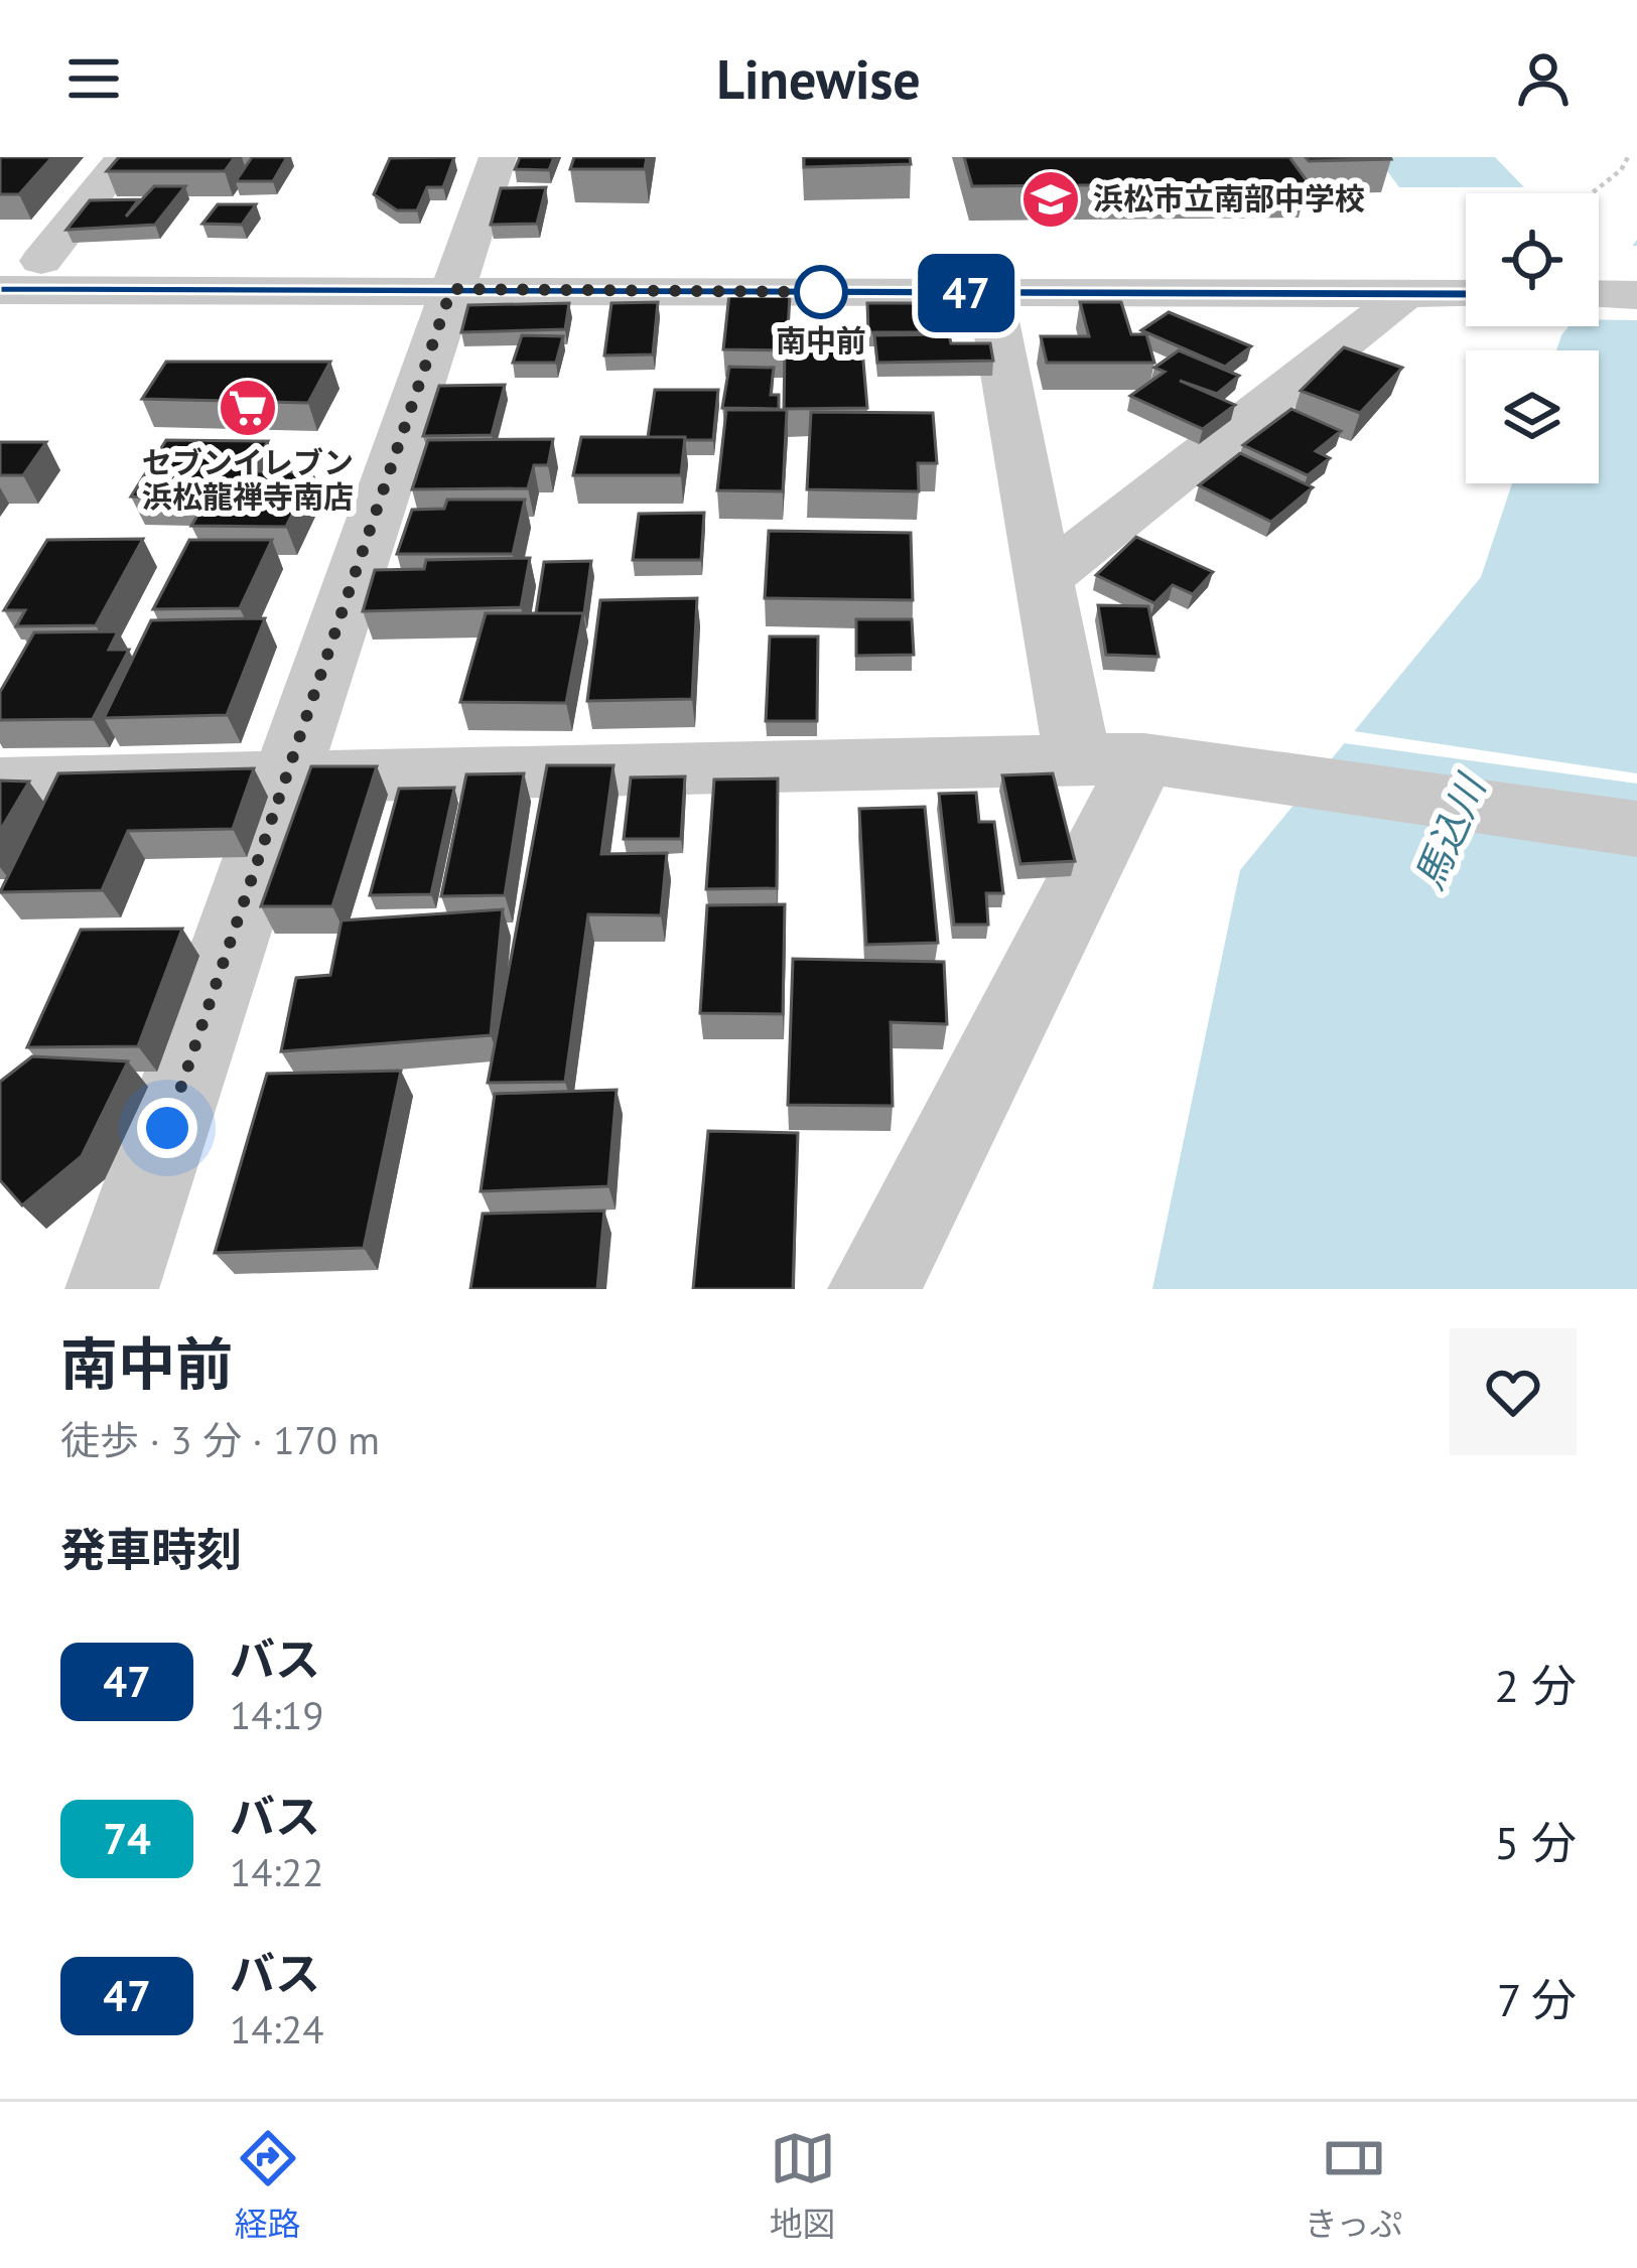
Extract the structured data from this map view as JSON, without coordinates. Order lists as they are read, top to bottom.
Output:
{
  "water": ["馬込川"],
  "places": {
    "school or university": ["浜松市立南部中学校"],
    "other": ["南中前"],
    "supermarket": ["セブンイレブン 浜松龍禅寺南店"]
  },
  "lines": ["bus line 47"],
  "page": {
    "header": "Linewise",
    "on_map": "47",
    "heading": [
      ["南中前", "徒歩 · 3 分 · 170 m"],
      "発車時刻"
    ],
    "list": [
      {
        "mark": "47",
        "name": "バス",
        "note": "14:19",
        "value": "2 分"
      },
      {
        "mark": "74",
        "name": "バス",
        "note": "14:22",
        "value": "5 分"
      },
      {
        "mark": "47",
        "name": "バス",
        "note": "14:24",
        "value": "7 分"
      }
    ],
    "tabs": ["経路", "地図", "きっぷ"]
  }
}
